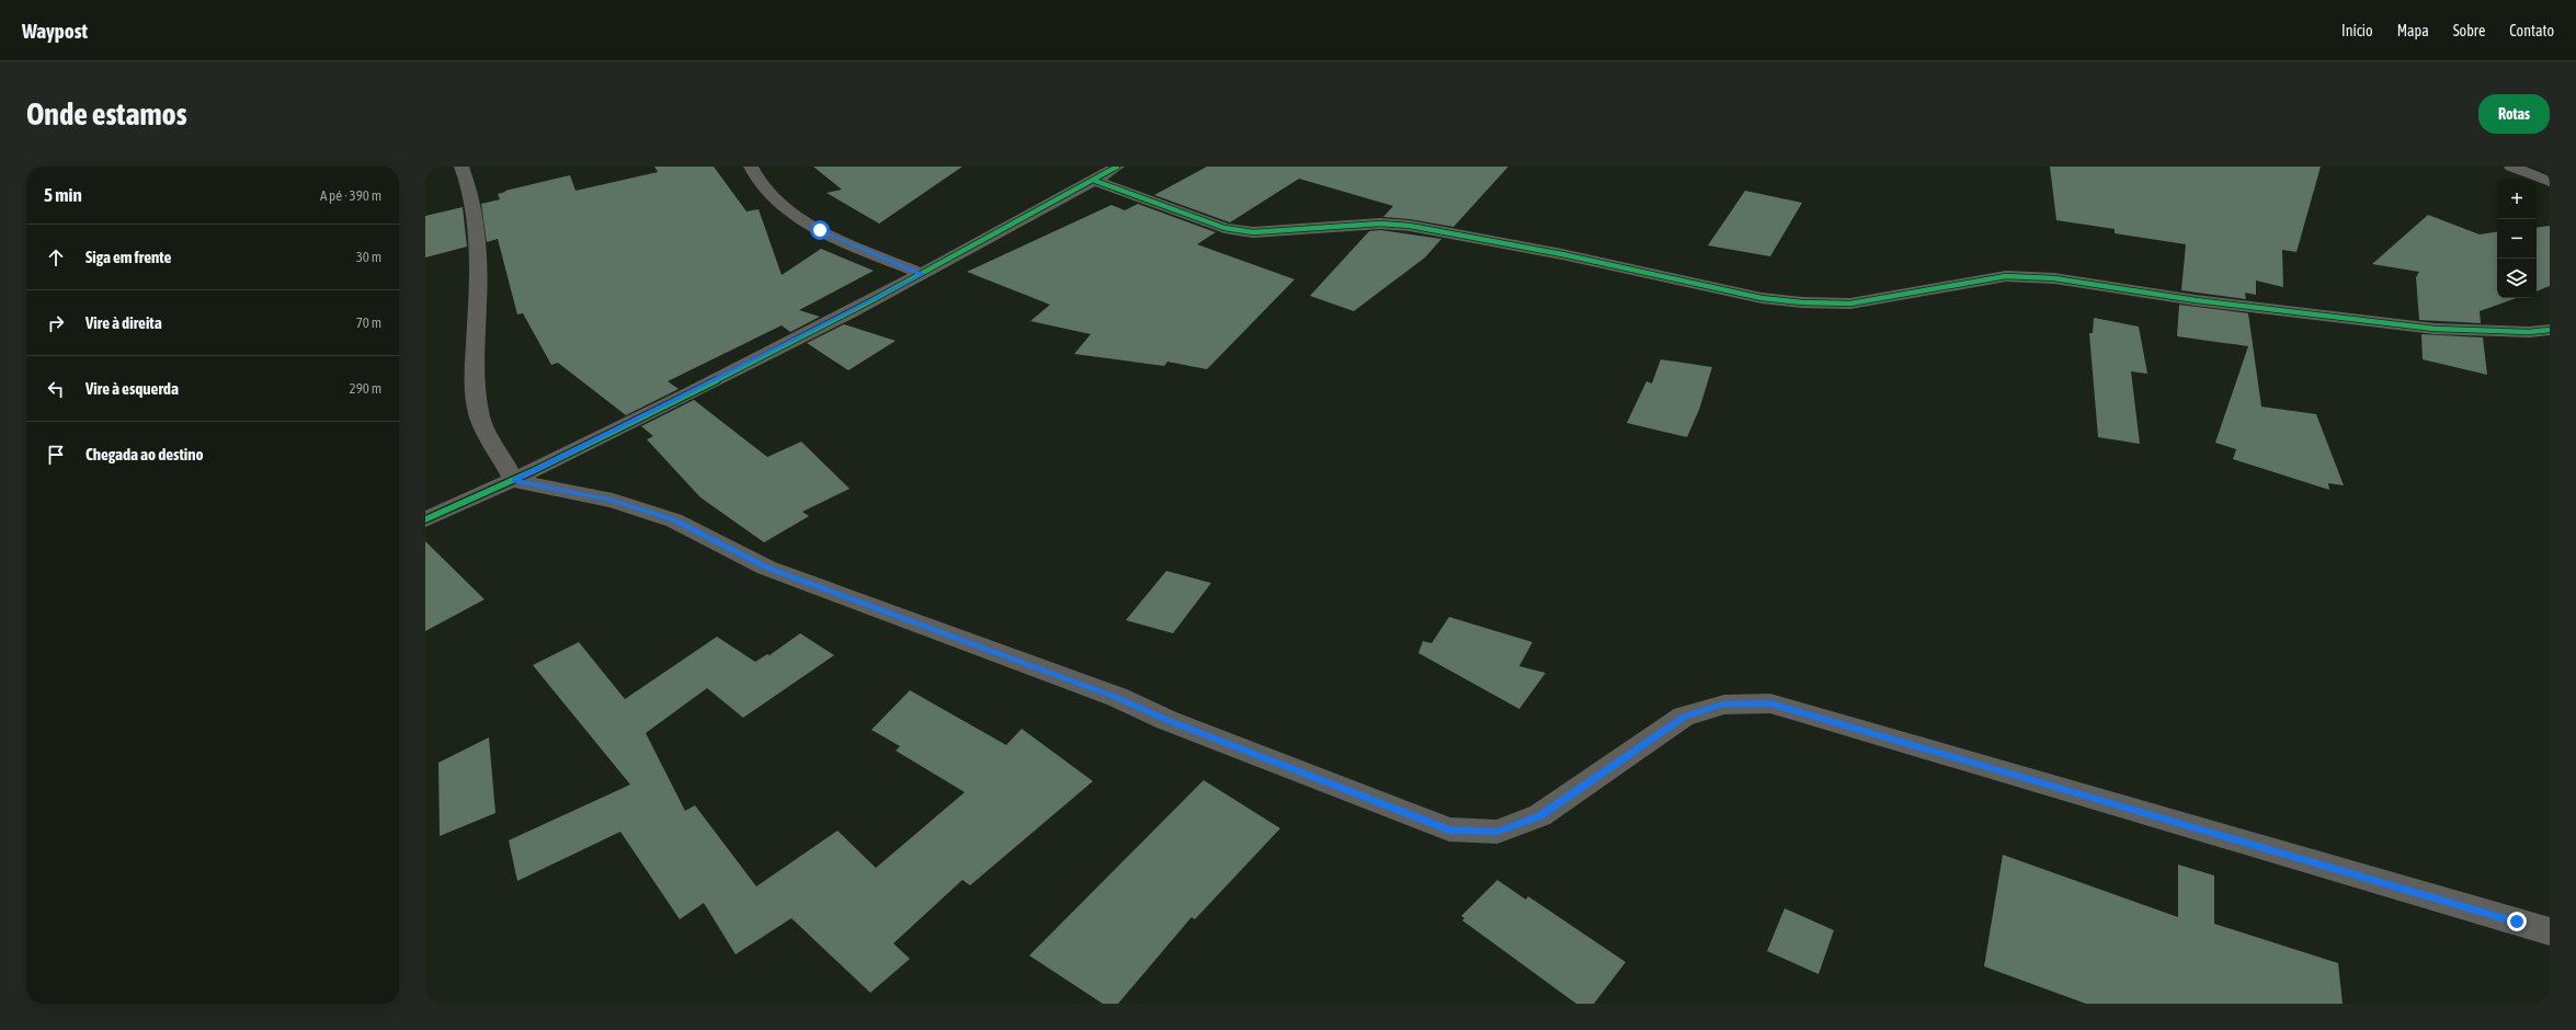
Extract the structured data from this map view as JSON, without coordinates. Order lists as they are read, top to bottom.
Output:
{
  "page": {
    "header": "Waypost",
    "nav": [
      "Início",
      "Mapa",
      "Sobre",
      "Contato"
    ],
    "buttons": "Rotas",
    "title": "Onde estamos",
    "heading": ["5 min", "A pé · 390 m"],
    "map_buttons": ["+", "−"],
    "list": [
      ["Siga em frente", "30 m"],
      ["Vire à direita", "70 m"],
      ["Vire à esquerda", "290 m"],
      "Chegada ao destino"
    ]
  }
}
